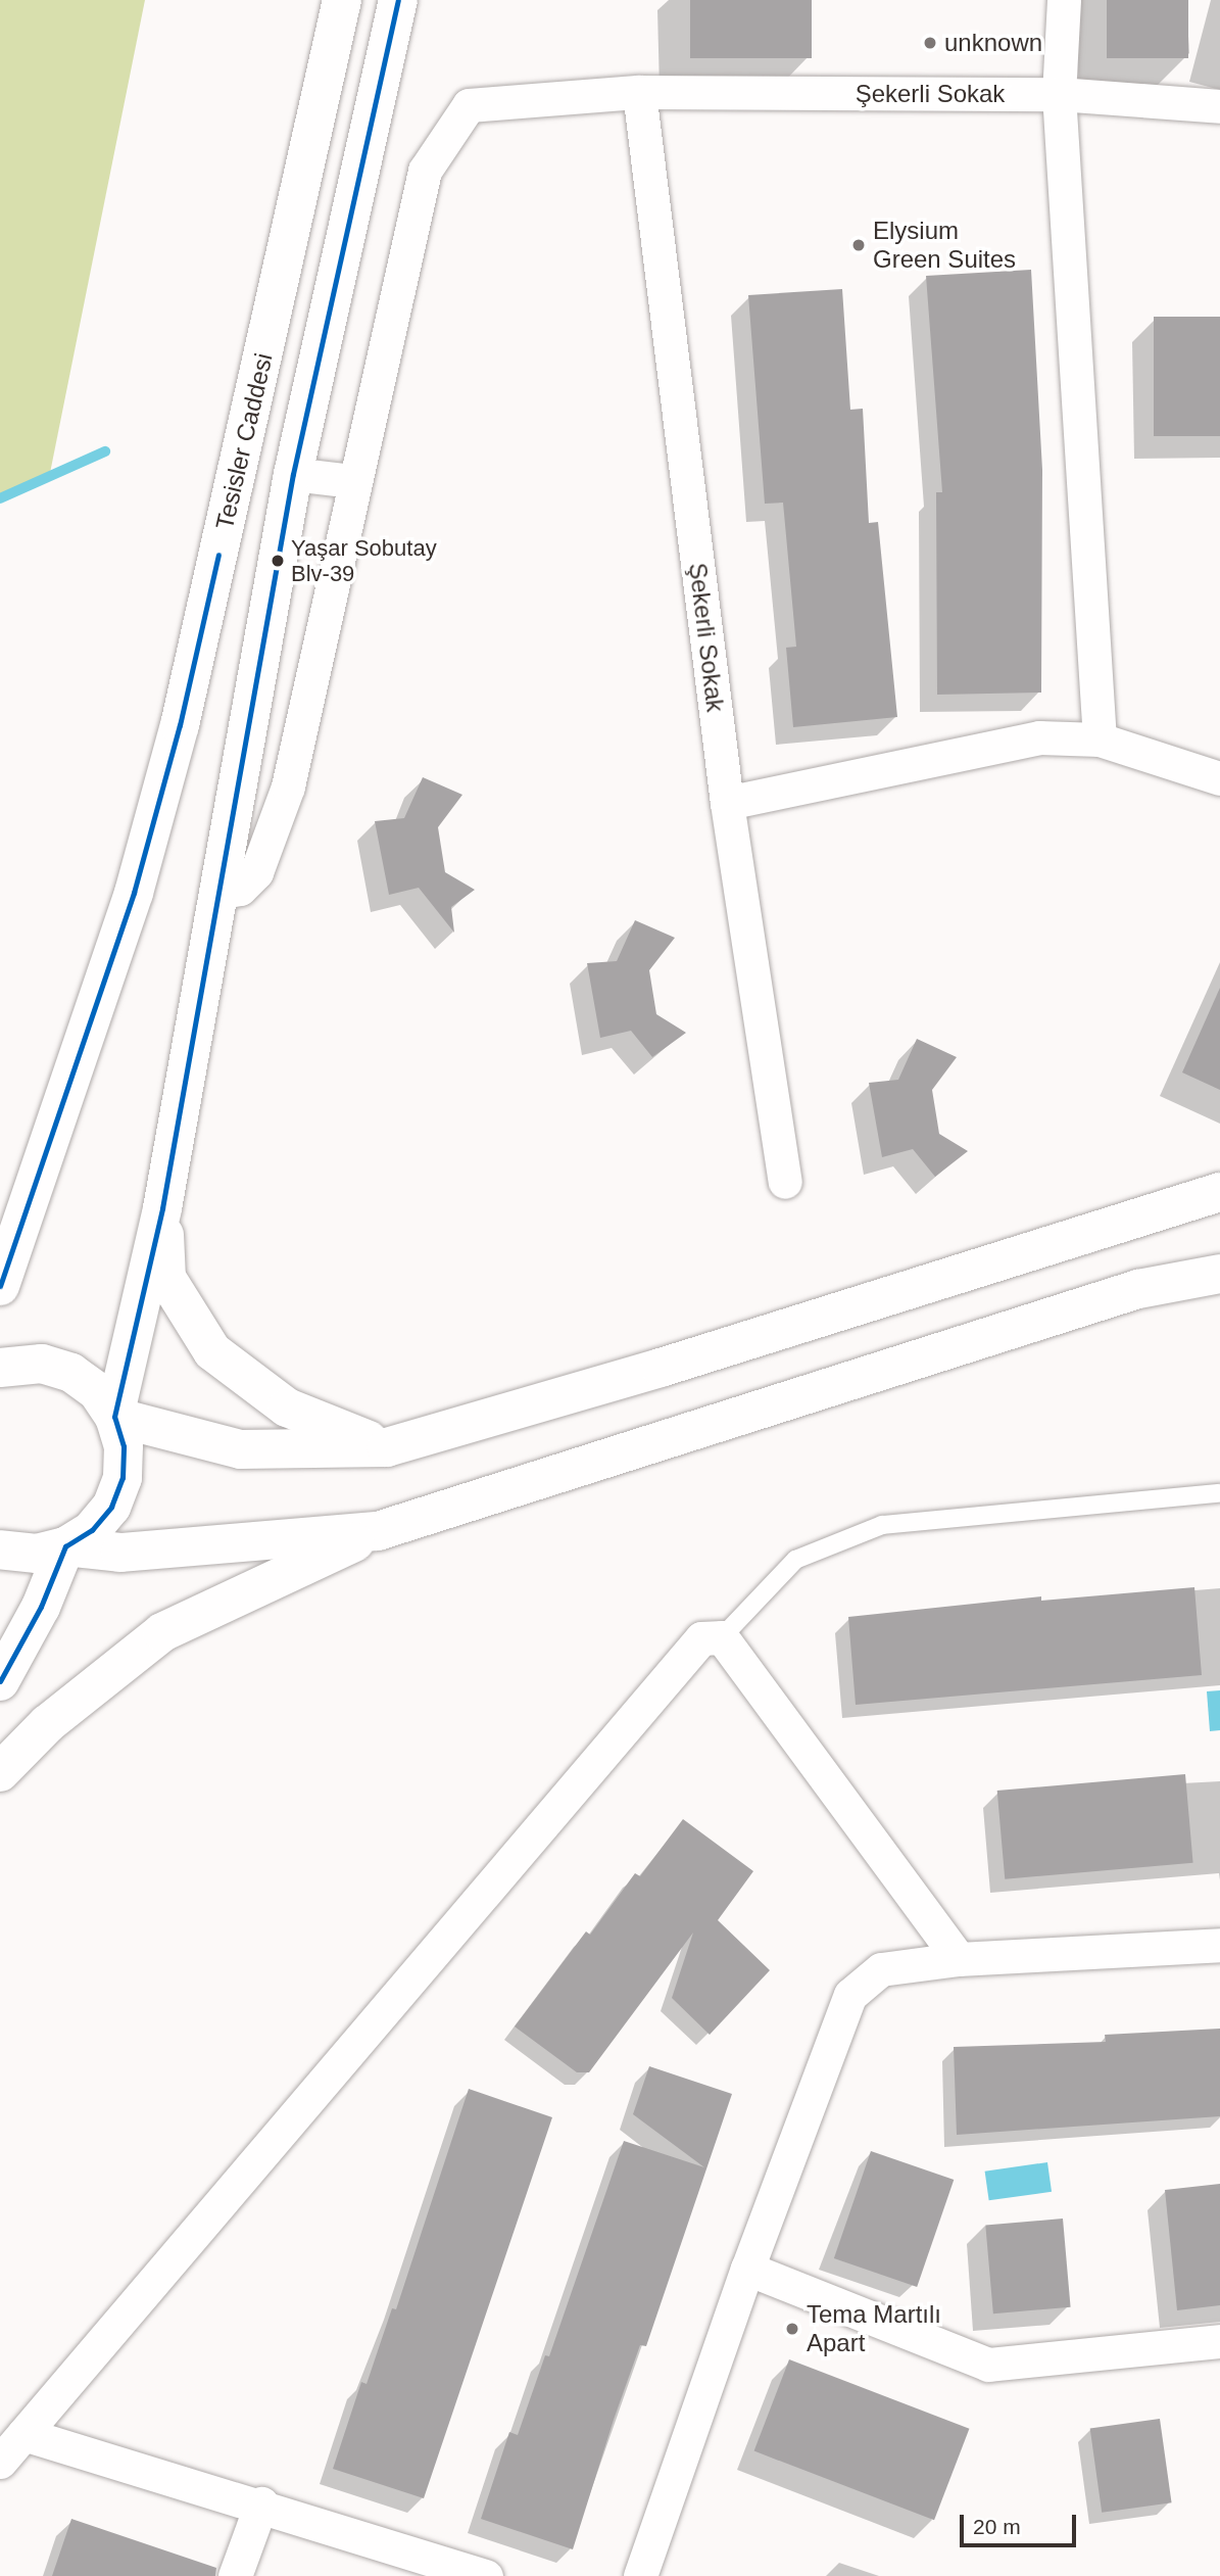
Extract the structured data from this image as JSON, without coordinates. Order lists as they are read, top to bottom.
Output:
{
  "streets": {
    "main road": ["Tesisler Caddesi"],
    "street": ["Şekerli Sokak"]
  },
  "places": [
    "unknown",
    "Elysium Green Suites",
    "Yaşar Sobutay Blv-39",
    "Tema Martılı Apart"
  ],
  "scale_bar": "20 m"
}
